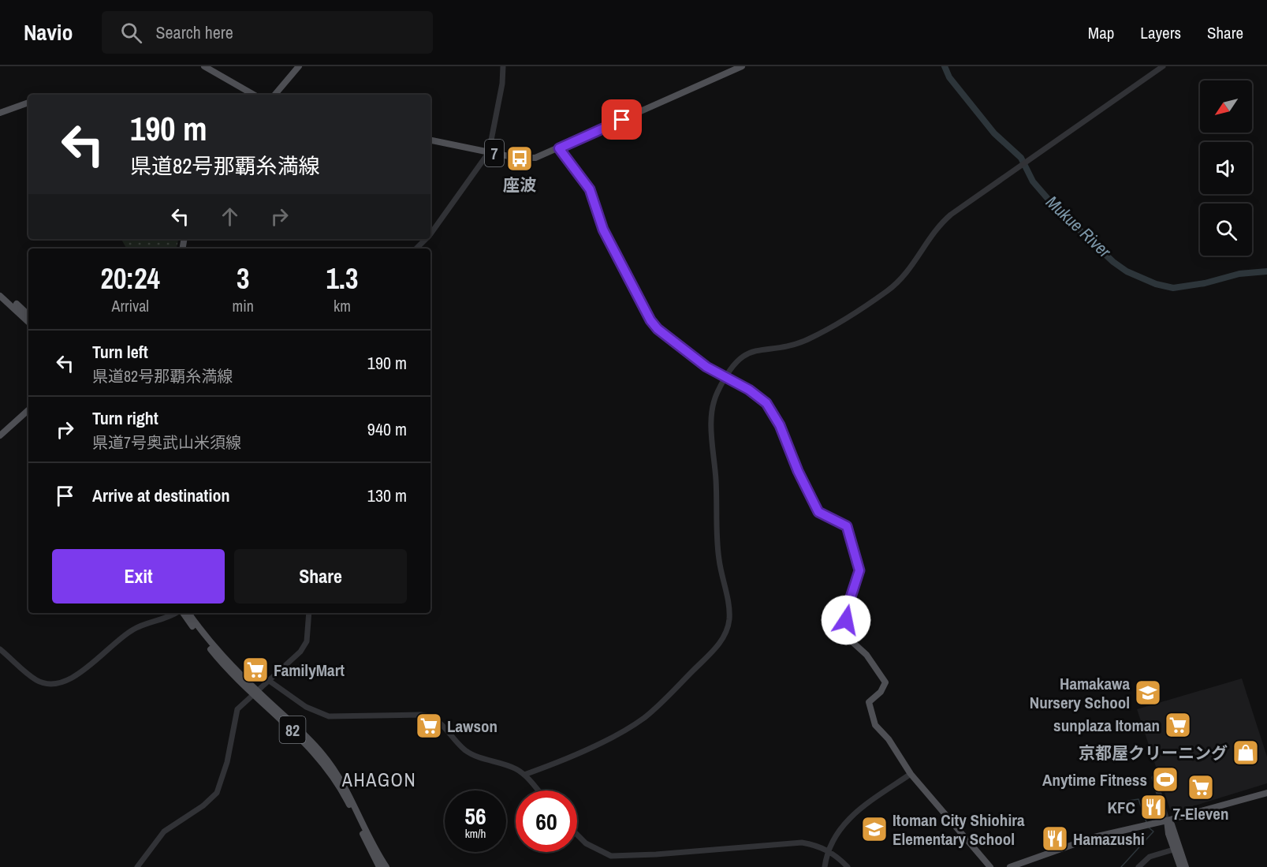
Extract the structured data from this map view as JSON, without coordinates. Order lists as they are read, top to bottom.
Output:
{
  "streets": {
    "main road": ["7", "82"]
  },
  "districts": ["AHAGON"],
  "water": ["Mukue River"],
  "places": {
    "bus stop": ["座波"],
    "supermarket": [
      "FamilyMart",
      "sunplaza Itoman",
      "Lawson",
      "7-Eleven"
    ],
    "school or university": ["Hamakawa Nursery School", "Itoman City Shiohira Elementary School"],
    "shop": ["京都屋クリーニング"],
    "sports": ["Anytime Fitness"],
    "restaurant": ["KFC", "Hamazushi"]
  },
  "north": "bottom left",
  "page": {
    "header": "Navio",
    "search": "Search here",
    "nav": ["Map", "Layers", "Share"],
    "turn": ["190 m", "県道82号那覇糸満線"],
    "eta": [
      "20:24",
      "Arrival",
      "3",
      "min",
      "1.3",
      "km"
    ],
    "list": [
      {
        "name": "Turn left",
        "note": "県道82号那覇糸満線",
        "value": "190 m"
      },
      {
        "name": "Turn right",
        "note": "県道7号奥武山米須線",
        "value": "940 m"
      },
      {
        "name": "Arrive at destination",
        "value": "130 m"
      }
    ],
    "buttons": ["Exit", "Share"],
    "speed": "56 km/h",
    "limit": "60"
  }
}
